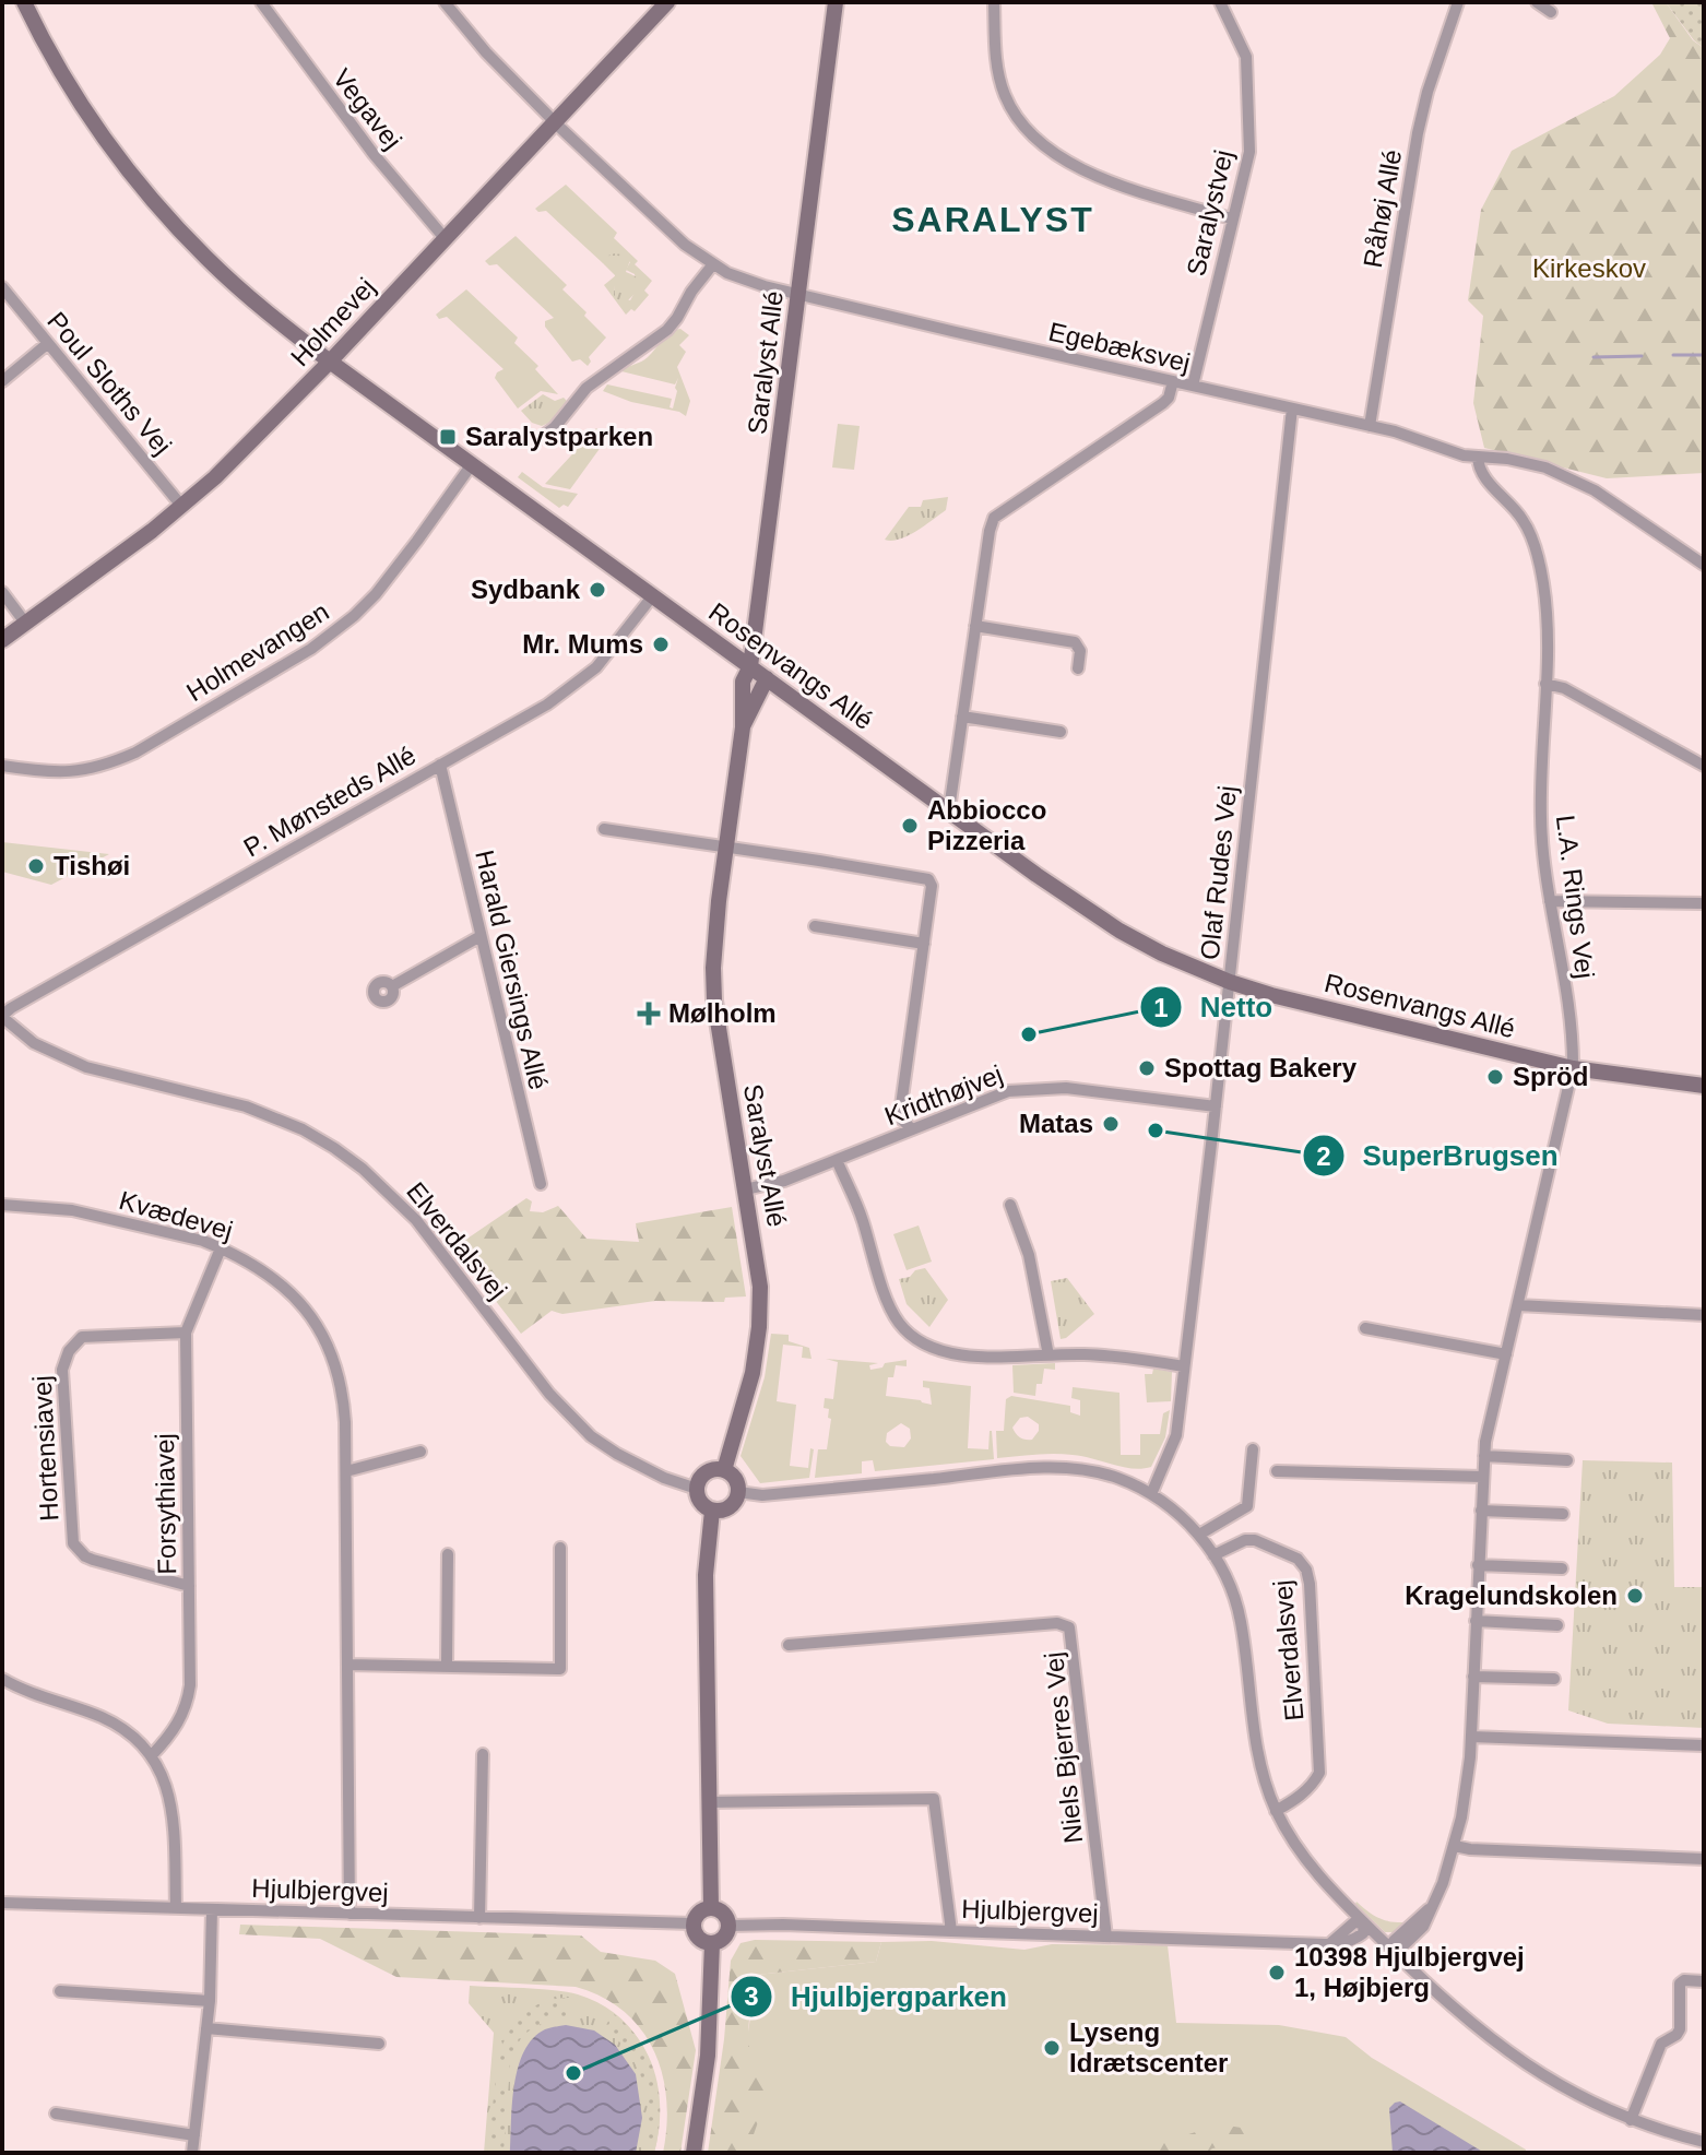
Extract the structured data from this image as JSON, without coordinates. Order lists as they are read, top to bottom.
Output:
{
  "streets": {
    "street": [
      "Vegavej",
      "Råhøj Allé",
      "Saralystvej",
      "Holmevej",
      "Egebæksvej",
      "Saralyst Allé",
      "Poul Sloths Vej",
      "Holmevangen",
      "Rosenvangs Allé",
      "P. Mønsteds Allé",
      "Olaf Rudes Vej",
      "L.A. Rings Vej",
      "Harald Giersings Allé",
      "Kridthøjvej",
      "Kvædevej",
      "Elverdalsvej",
      "Hortensiavej",
      "Forsythiavej",
      "Niels Bjerres Vej",
      "Hjulbjergvej"
    ]
  },
  "crossings": [
    ["Vegavej", "Holmevej"],
    ["Råhøj Allé", "Egebæksvej"],
    ["Saralystvej", "Egebæksvej"],
    ["Holmevej", "Egebæksvej"],
    ["Holmevej", "Poul Sloths Vej"],
    ["Holmevej", "Rosenvangs Allé"],
    ["Egebæksvej", "Saralyst Allé"],
    ["Egebæksvej", "Olaf Rudes Vej"],
    ["Egebæksvej", "L.A. Rings Vej"],
    ["Saralyst Allé", "Rosenvangs Allé"],
    ["Saralyst Allé", "Kridthøjvej"],
    ["Saralyst Allé", "Elverdalsvej"],
    ["Holmevangen", "Rosenvangs Allé"],
    ["Rosenvangs Allé", "P. Mønsteds Allé"],
    ["Rosenvangs Allé", "Olaf Rudes Vej"],
    ["Rosenvangs Allé", "L.A. Rings Vej"],
    ["P. Mønsteds Allé", "Harald Giersings Allé"],
    ["P. Mønsteds Allé", "Elverdalsvej"],
    ["Olaf Rudes Vej", "Kridthøjvej"],
    ["Olaf Rudes Vej", "Elverdalsvej"],
    ["L.A. Rings Vej", "Elverdalsvej"],
    ["Kvædevej", "Forsythiavej"],
    ["Kvædevej", "Hjulbjergvej"],
    ["Elverdalsvej", "Hjulbjergvej"],
    ["Hortensiavej", "Forsythiavej"],
    ["Niels Bjerres Vej", "Hjulbjergvej"]
  ],
  "districts": ["SARALYST"],
  "parks": ["Kirkeskov"],
  "places": {
    "transit": ["Saralystparken"],
    "other": [
      "Sydbank",
      "Mr. Mums",
      "Abbiocco Pizzeria",
      "Tishøi",
      "Netto",
      "Spottag Bakery",
      "Spröd",
      "Matas",
      "SuperBrugsen",
      "Kragelundskolen",
      "10398 Hjulbjergvej 1, Højbjerg",
      "Lyseng Idrætscenter",
      "Hjulbjergparken"
    ],
    "health": ["Mølholm"]
  }
}
